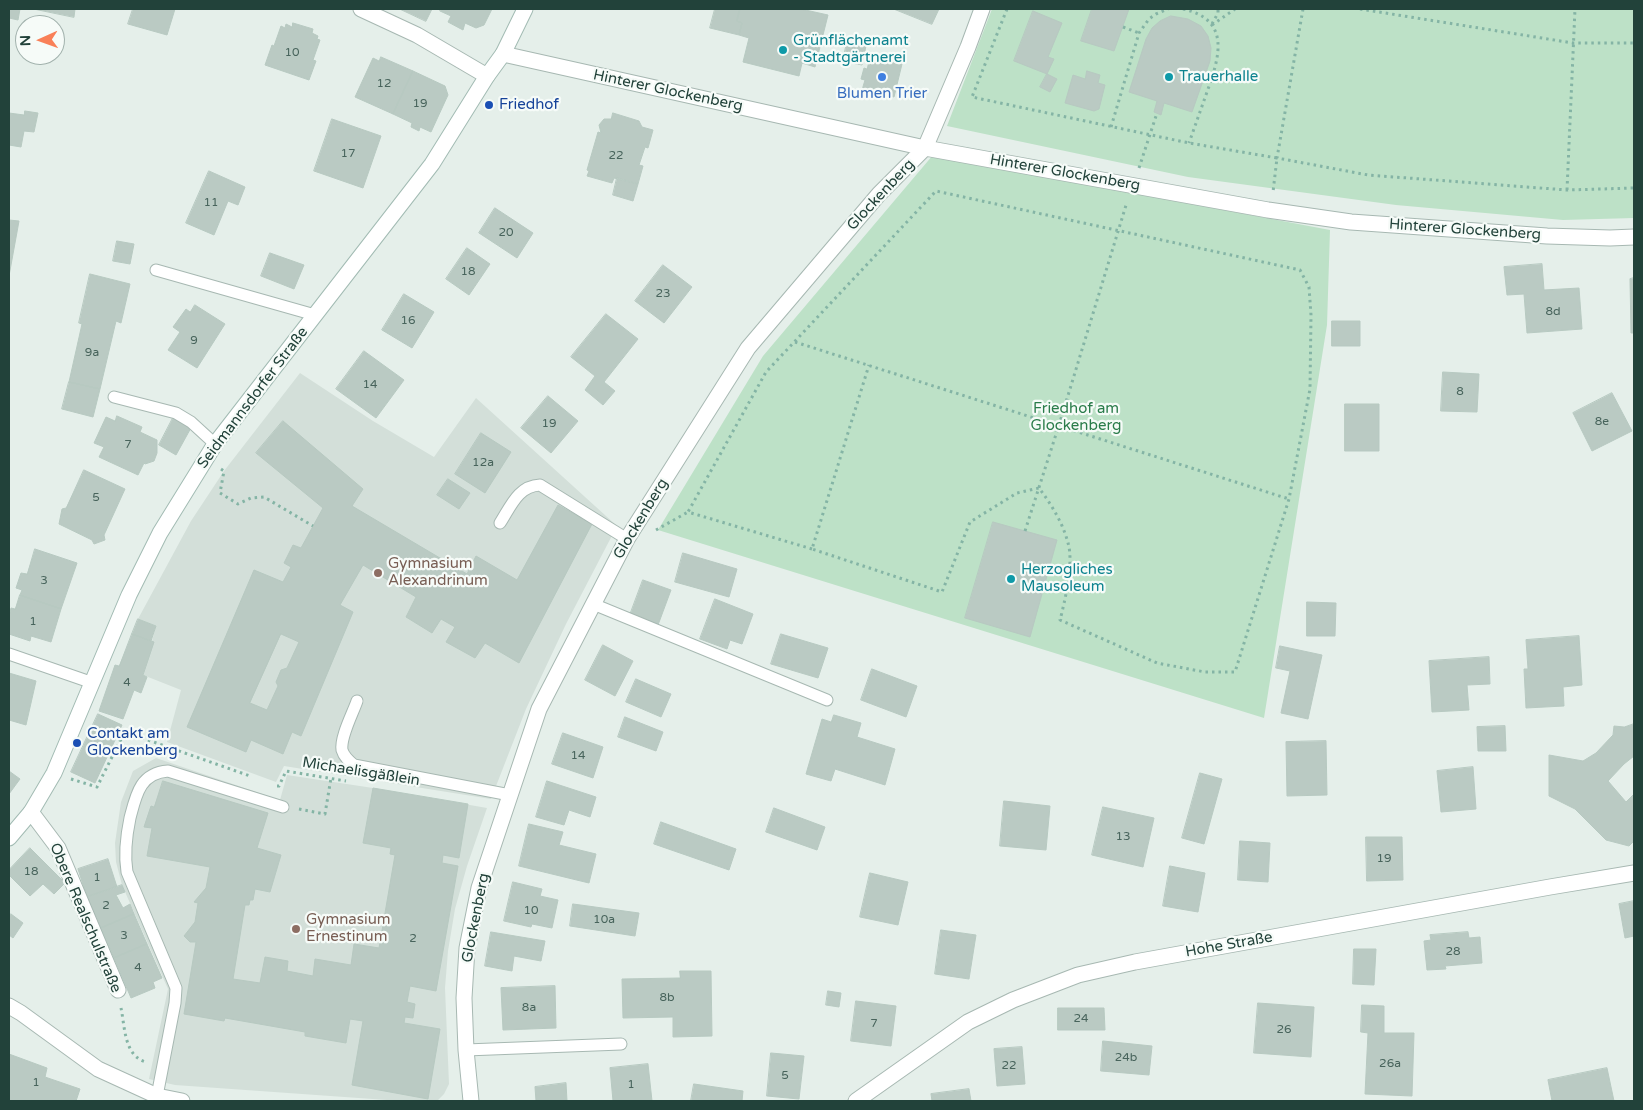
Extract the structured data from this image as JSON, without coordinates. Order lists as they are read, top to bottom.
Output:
{
  "streets": {
    "street": [
      "Hinterer Glockenberg",
      "Glockenberg",
      "Seidmannsdorfer Straße",
      "Obere Realschulstraße",
      "Hohe Straße"
    ],
    "path": ["Michaelisgäßlein"]
  },
  "crossings": [
    ["Hinterer Glockenberg", "Glockenberg"],
    ["Hinterer Glockenberg", "Seidmannsdorfer Straße"],
    ["Seidmannsdorfer Straße", "Obere Realschulstraße"]
  ],
  "parks": ["Friedhof am Glockenberg"],
  "places": [
    "Grünflächenamt - Stadtgärtnerei",
    "Blumen Trier",
    "Trauerhalle",
    "Friedhof",
    "Gymnasium Alexandrinum",
    "Herzogliches Mausoleum",
    "Contakt am Glockenberg",
    "Gymnasium Ernestinum"
  ],
  "house_numbers": [
    "10",
    "12",
    "19",
    "17",
    "22",
    "11",
    "20",
    "18",
    "23",
    "8d",
    "16",
    "9",
    "9a",
    "14",
    "8",
    "8e",
    "19",
    "7",
    "12a",
    "5",
    "3",
    "1",
    "4",
    "14",
    "13",
    "19",
    "18",
    "1",
    "2",
    "10",
    "10a",
    "3",
    "2",
    "28",
    "4",
    "8b",
    "8a",
    "24",
    "7",
    "26",
    "24b",
    "26a",
    "22",
    "5",
    "1",
    "1"
  ],
  "north": "left"
}
